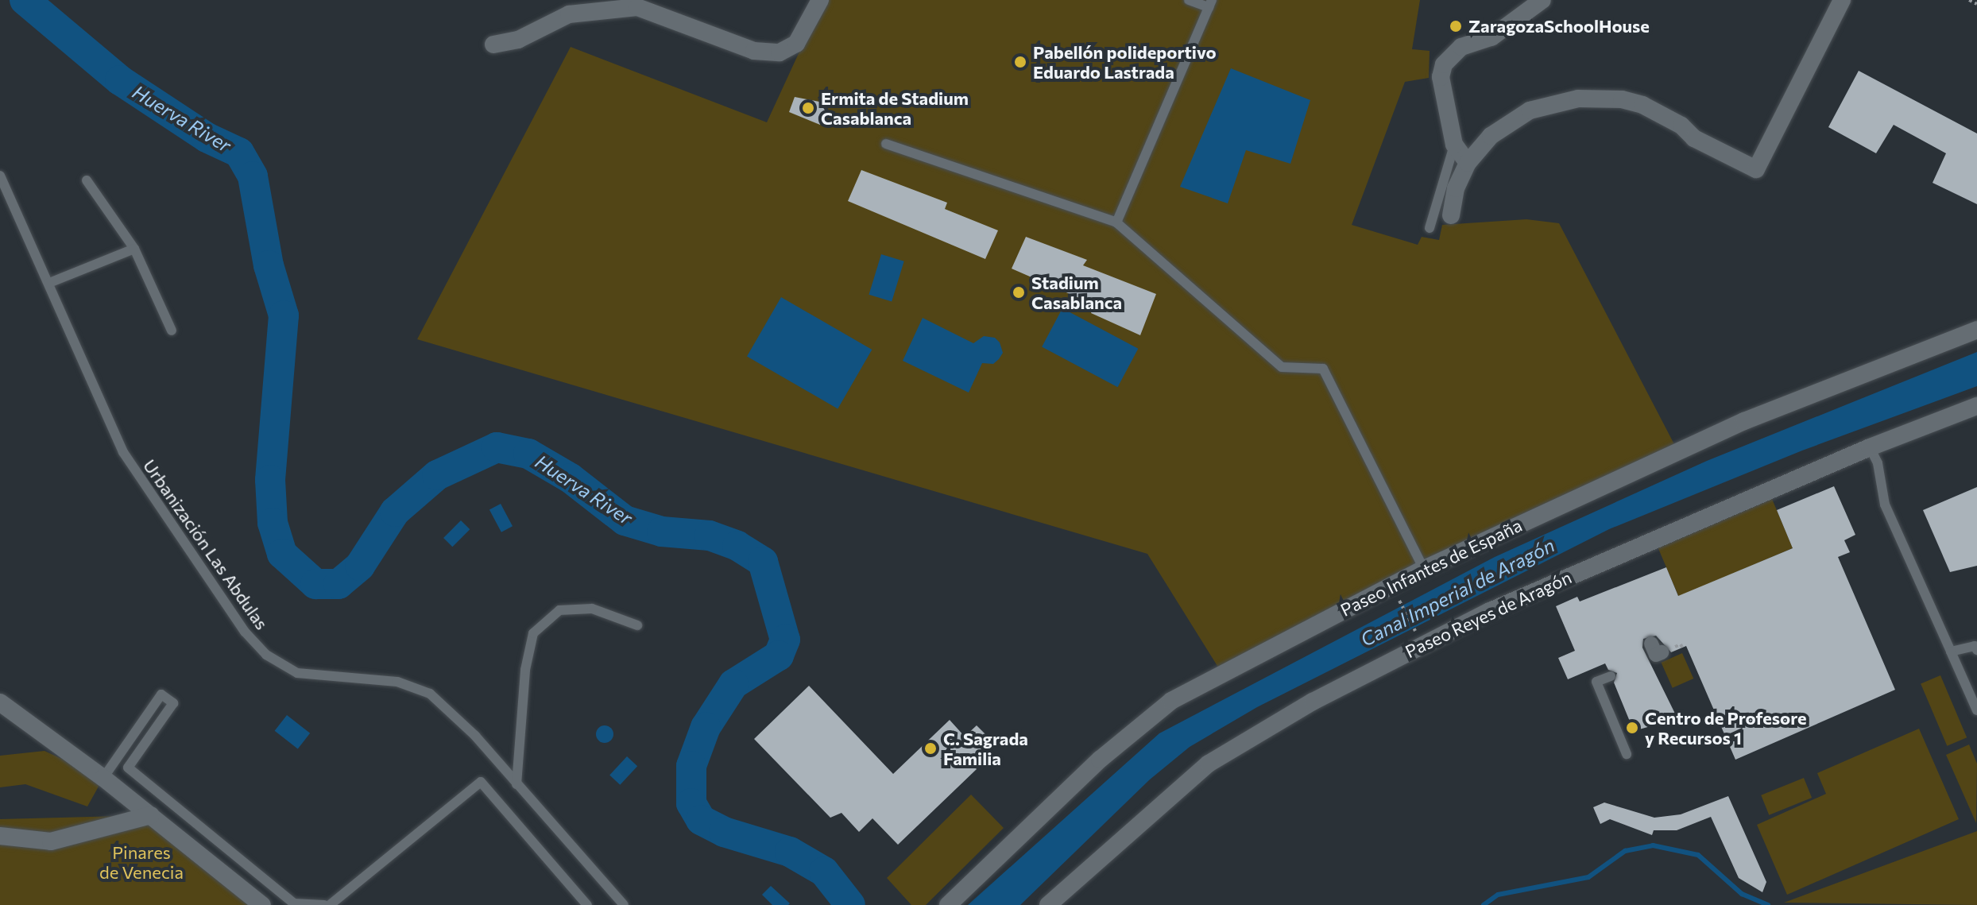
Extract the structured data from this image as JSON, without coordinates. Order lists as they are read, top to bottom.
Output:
{
  "streets": {
    "street": ["Paseo Infantes de España", "Paseo Reyes de Aragón"],
    "lane": ["Urbanización Las Abdulas"]
  },
  "water": ["Huerva River", "Canal Imperial de Aragón"],
  "parks": ["Pinares de Venecia"],
  "places": [
    "ZaragozaSchoolHouse",
    "Pabellón polideportivo Eduardo Lastrada",
    "Ermita de Stadium Casablanca",
    "Stadium Casablanca",
    "Centro de Profesore y Recursos 1",
    "C. Sagrada Familia"
  ]
}
